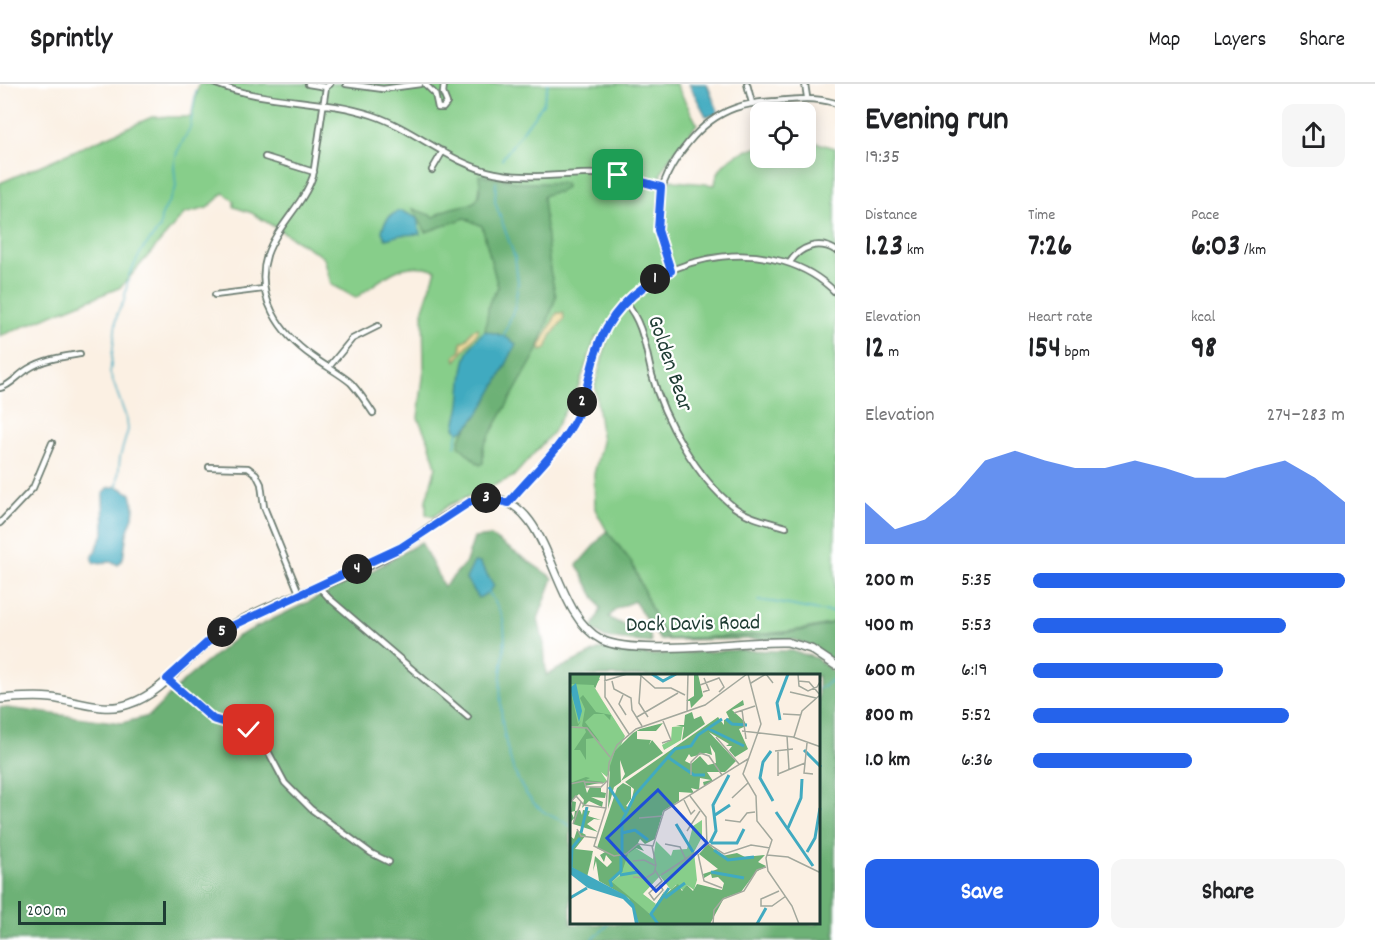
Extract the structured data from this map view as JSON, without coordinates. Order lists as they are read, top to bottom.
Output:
{
  "streets": {
    "street": ["Golden Bear", "Dock Davis Road"]
  },
  "scale_bar": "200 m",
  "page": {
    "header": "Sprintly",
    "nav": ["Map", "Layers", "Share"],
    "heading": ["Evening run", "19:35"],
    "stats": [
      ["Distance", "1.23 km"],
      ["Time", "7:26"],
      ["Pace", "6:03 /km"],
      ["Elevation", "12 m"],
      ["Heart rate", "154 bpm"],
      ["kcal", "98"]
    ],
    "pins": [
      "1",
      "2",
      "3",
      "4",
      "5"
    ],
    "chart": ["Elevation", "274–283 m"],
    "list": [
      {
        "name": "200 m",
        "note": "5:35"
      },
      {
        "name": "400 m",
        "note": "5:53"
      },
      {
        "name": "600 m",
        "note": "6:19"
      },
      {
        "name": "800 m",
        "note": "5:52"
      },
      {
        "name": "1.0 km",
        "note": "6:36"
      }
    ],
    "buttons": ["Save", "Share"],
    "scale": "200 m"
  }
}
